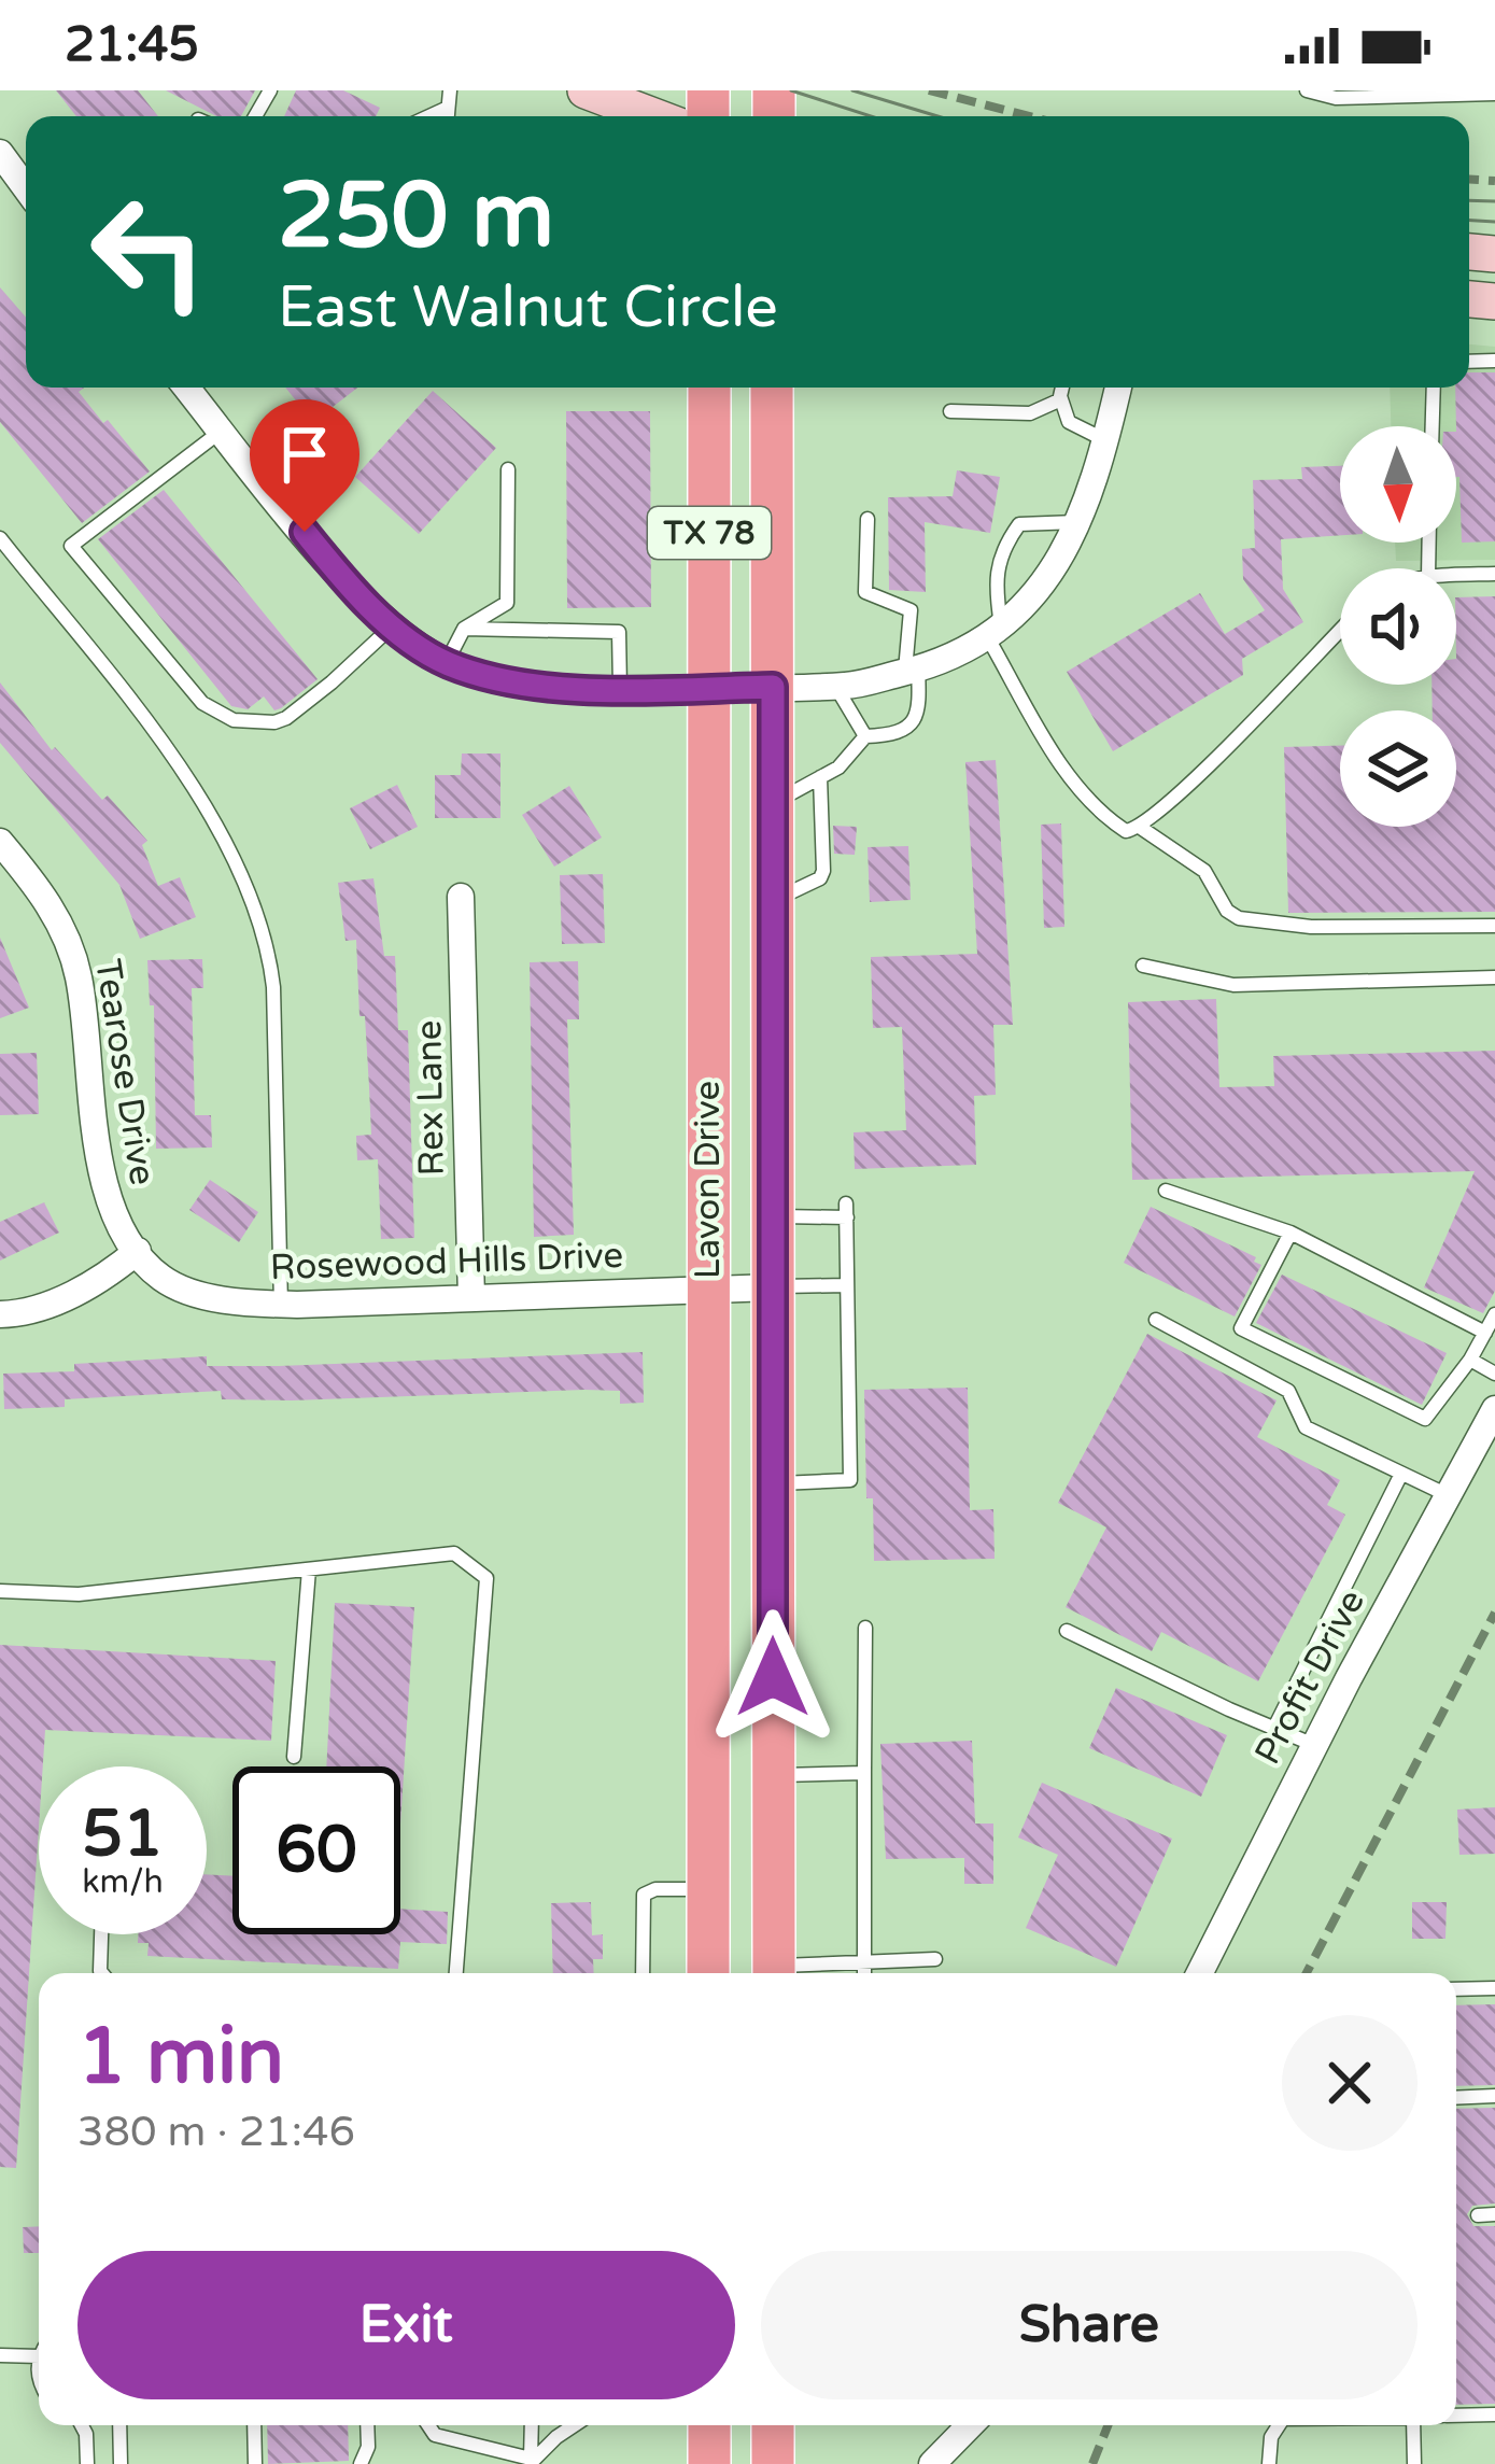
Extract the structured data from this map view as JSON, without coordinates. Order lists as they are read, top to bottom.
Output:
{
  "streets": {
    "main road": ["TX 78", "Lavon Drive"],
    "street": [
      "Tearose Drive",
      "Rex Lane",
      "Rosewood Hills Drive",
      "Profit Drive"
    ]
  },
  "crossings": [
    ["Tearose Drive", "Rosewood Hills Drive"],
    ["Rex Lane", "Rosewood Hills Drive"],
    ["Lavon Drive", "Rosewood Hills Drive"]
  ],
  "north": "bottom",
  "page": {
    "status": "21:45",
    "turn": ["250 m", "East Walnut Circle"],
    "speed": "51 km/h",
    "limit": "60",
    "heading": ["1 min", "380 m · 21:46"],
    "buttons": ["Exit", "Share"]
  }
}
